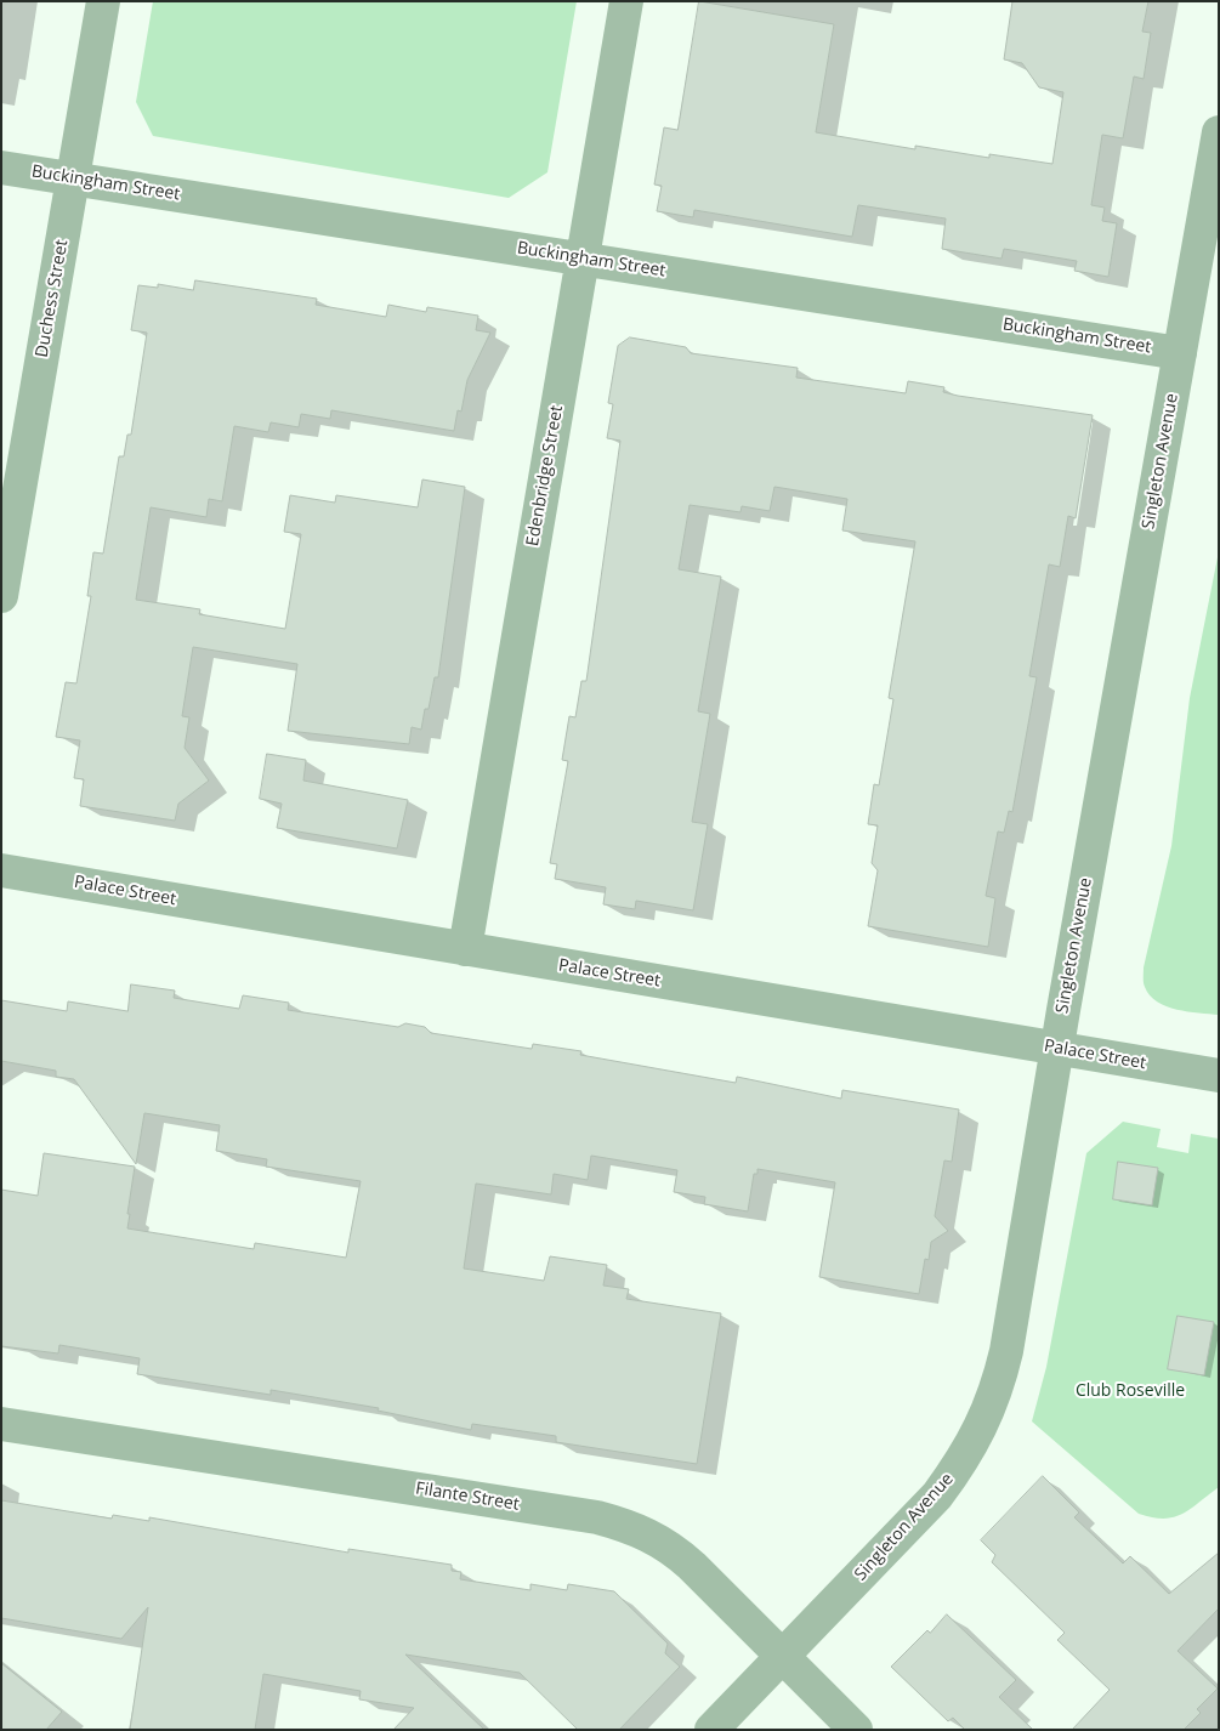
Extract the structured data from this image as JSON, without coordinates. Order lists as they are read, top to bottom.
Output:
{
  "streets": {
    "street": [
      "Buckingham Street",
      "Duchess Street",
      "Singleton Avenue",
      "Edenbridge Street",
      "Palace Street",
      "Filante Street"
    ]
  },
  "crossings": [
    ["Buckingham Street", "Duchess Street"],
    ["Buckingham Street", "Singleton Avenue"],
    ["Buckingham Street", "Edenbridge Street"],
    ["Singleton Avenue", "Palace Street"],
    ["Singleton Avenue", "Filante Street"],
    ["Edenbridge Street", "Palace Street"]
  ],
  "parks": ["Club Roseville"]
}
